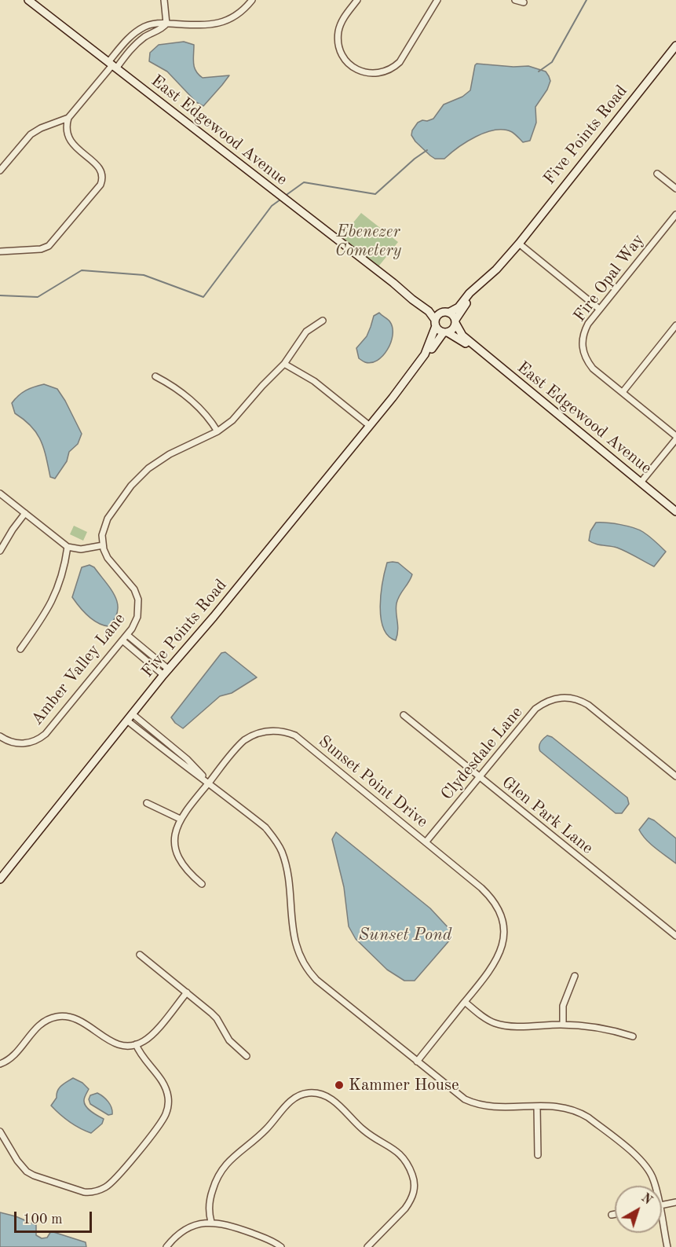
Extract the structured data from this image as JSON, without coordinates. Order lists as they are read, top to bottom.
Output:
{
  "streets": {
    "street": [
      "East Edgewood Avenue",
      "Five Points Road",
      "Fire Opal Way",
      "Amber Valley Lane",
      "Clydesdale Lane",
      "Sunset Point Drive",
      "Glen Park Lane"
    ]
  },
  "crossings": [
    ["Clydesdale Lane", "Sunset Point Drive"],
    ["Clydesdale Lane", "Glen Park Lane"]
  ],
  "water": ["Sunset Pond"],
  "parks": ["Ebenezer Cometery"],
  "places": ["Kammer House"],
  "scale_bar": "100 m",
  "north": "top right"
}
